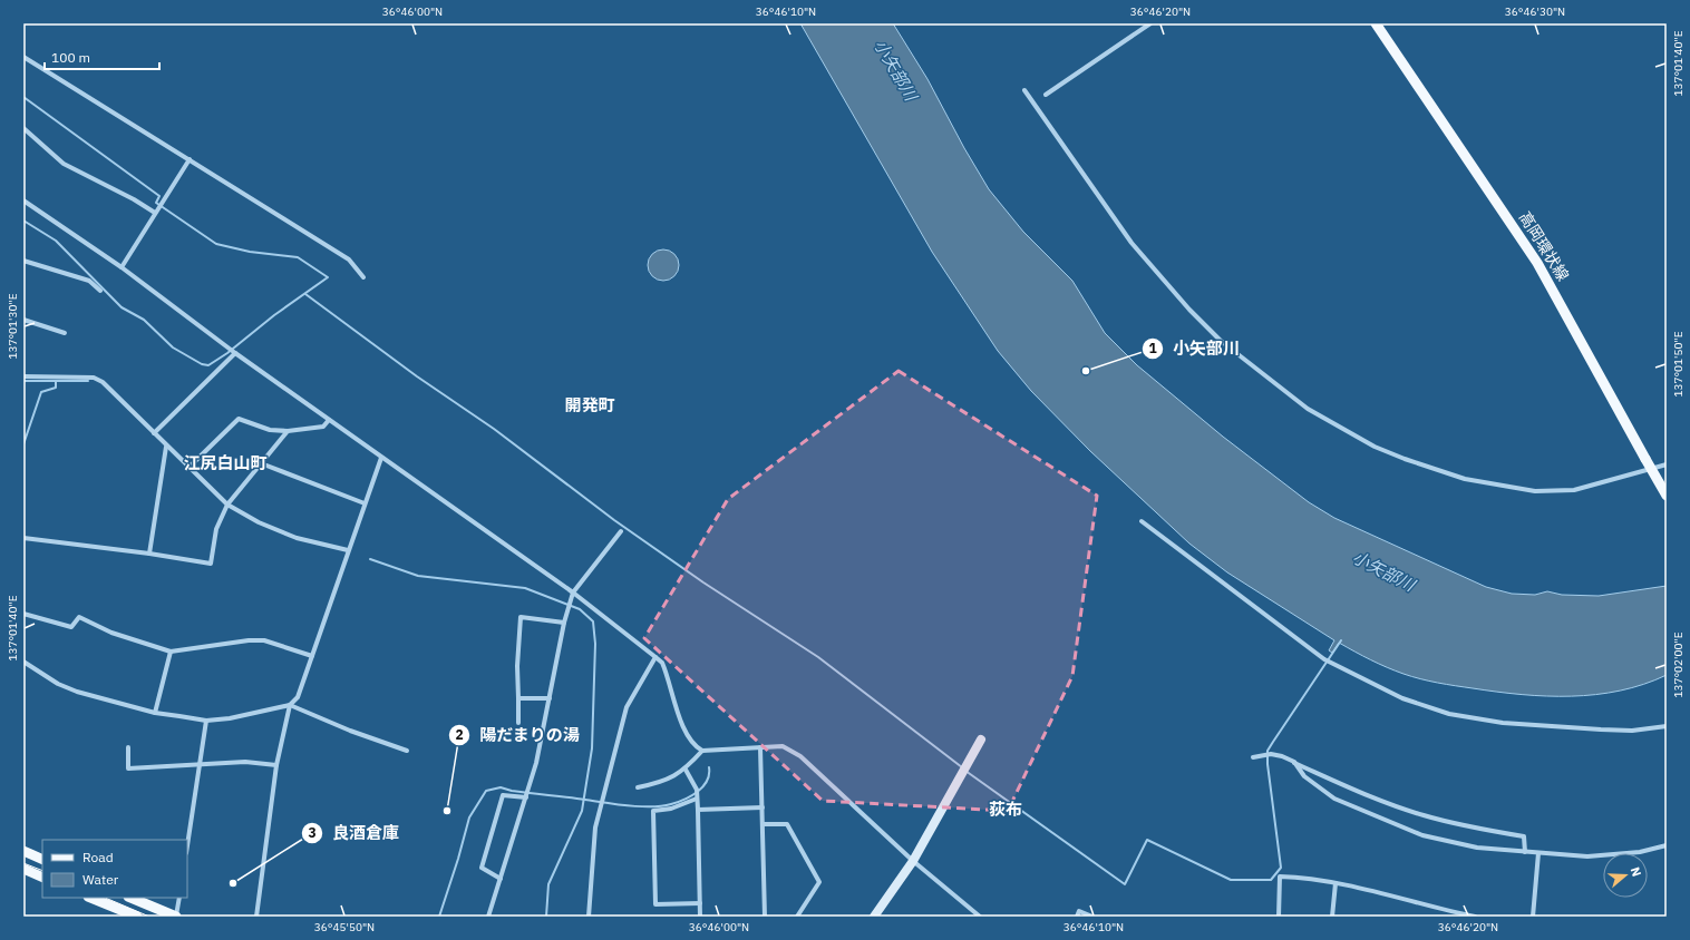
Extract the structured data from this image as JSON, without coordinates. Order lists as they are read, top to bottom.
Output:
{
  "streets": {
    "main road": ["高岡環状線"]
  },
  "districts": ["開発町", "江尻白山町", "荻布"],
  "water": ["小矢部川"],
  "places": ["小矢部川", "陽だまりの湯", "良酒倉庫"],
  "legend": ["Road", "Water"],
  "scale_bar": "100 m",
  "north": "right",
  "coordinates": [
    "36°46'00\"N",
    "36°46'10\"N",
    "36°46'20\"N",
    "36°46'30\"N",
    "137°01'40\"E",
    "137°01'30\"E",
    "137°01'50\"E",
    "137°02'00\"E",
    "36°45'50\"N"
  ]
}
